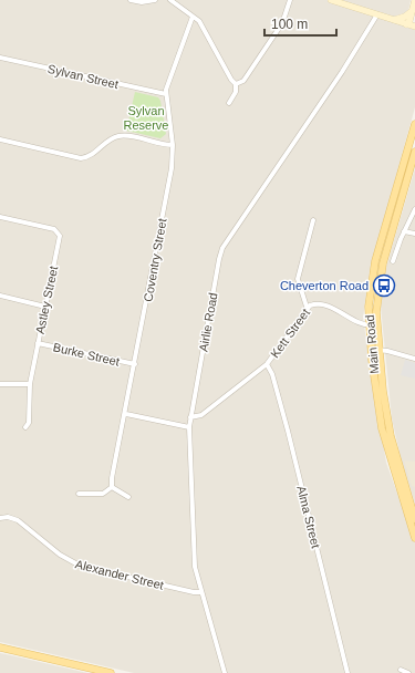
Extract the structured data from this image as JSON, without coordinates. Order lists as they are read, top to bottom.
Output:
{
  "streets": {
    "main road": ["Main Road"],
    "street": [
      "Sylvan Street",
      "Coventry Street",
      "Astley Street",
      "Airlie Road",
      "Kett Street",
      "Burke Street",
      "Alma Street",
      "Alexander Street"
    ]
  },
  "crossings": [
    ["Sylvan Street", "Coventry Street"],
    ["Coventry Street", "Burke Street"],
    ["Astley Street", "Burke Street"],
    ["Airlie Road", "Kett Street"],
    ["Airlie Road", "Alexander Street"],
    ["Kett Street", "Main Road"],
    ["Kett Street", "Alma Street"]
  ],
  "parks": ["Sylvan Reserve"],
  "places": {
    "bus stop": ["Cheverton Road"]
  },
  "scale_bar": "100 m"
}
